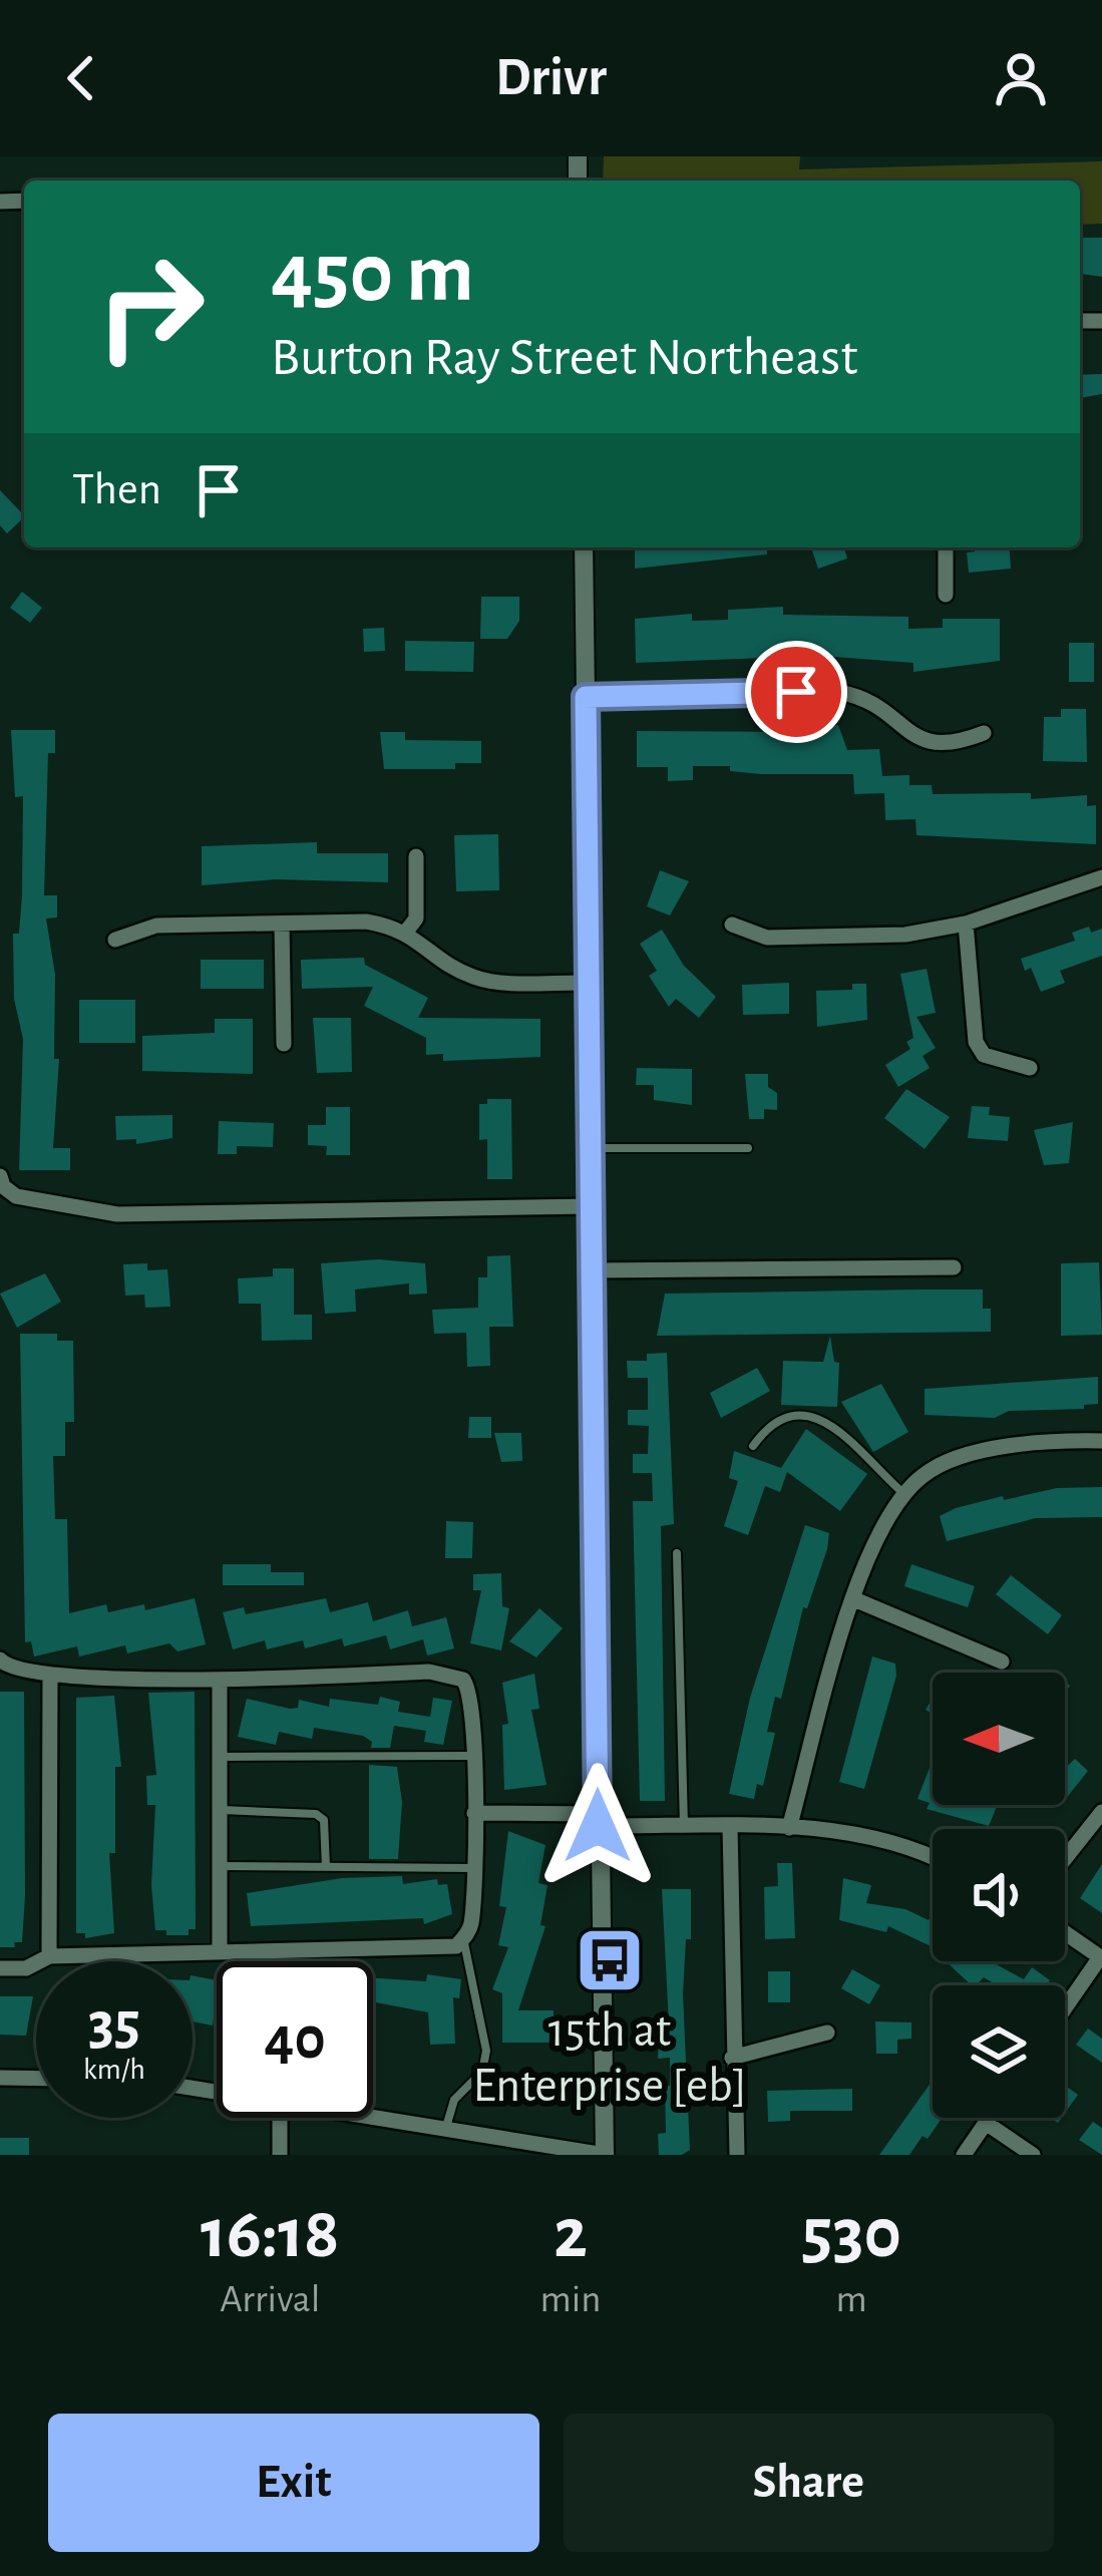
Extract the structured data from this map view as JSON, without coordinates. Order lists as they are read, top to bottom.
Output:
{
  "places": {
    "bus stop": ["15th at Enterprise [eb]"]
  },
  "north": "left",
  "page": {
    "header": "Drivr",
    "turn": ["450 m", "Burton Ray Street Northeast"],
    "then": "Then",
    "speed": "35 km/h",
    "limit": "40",
    "eta": [
      "16:18",
      "Arrival",
      "2",
      "min",
      "530",
      "m"
    ],
    "buttons": ["Exit", "Share"]
  }
}
